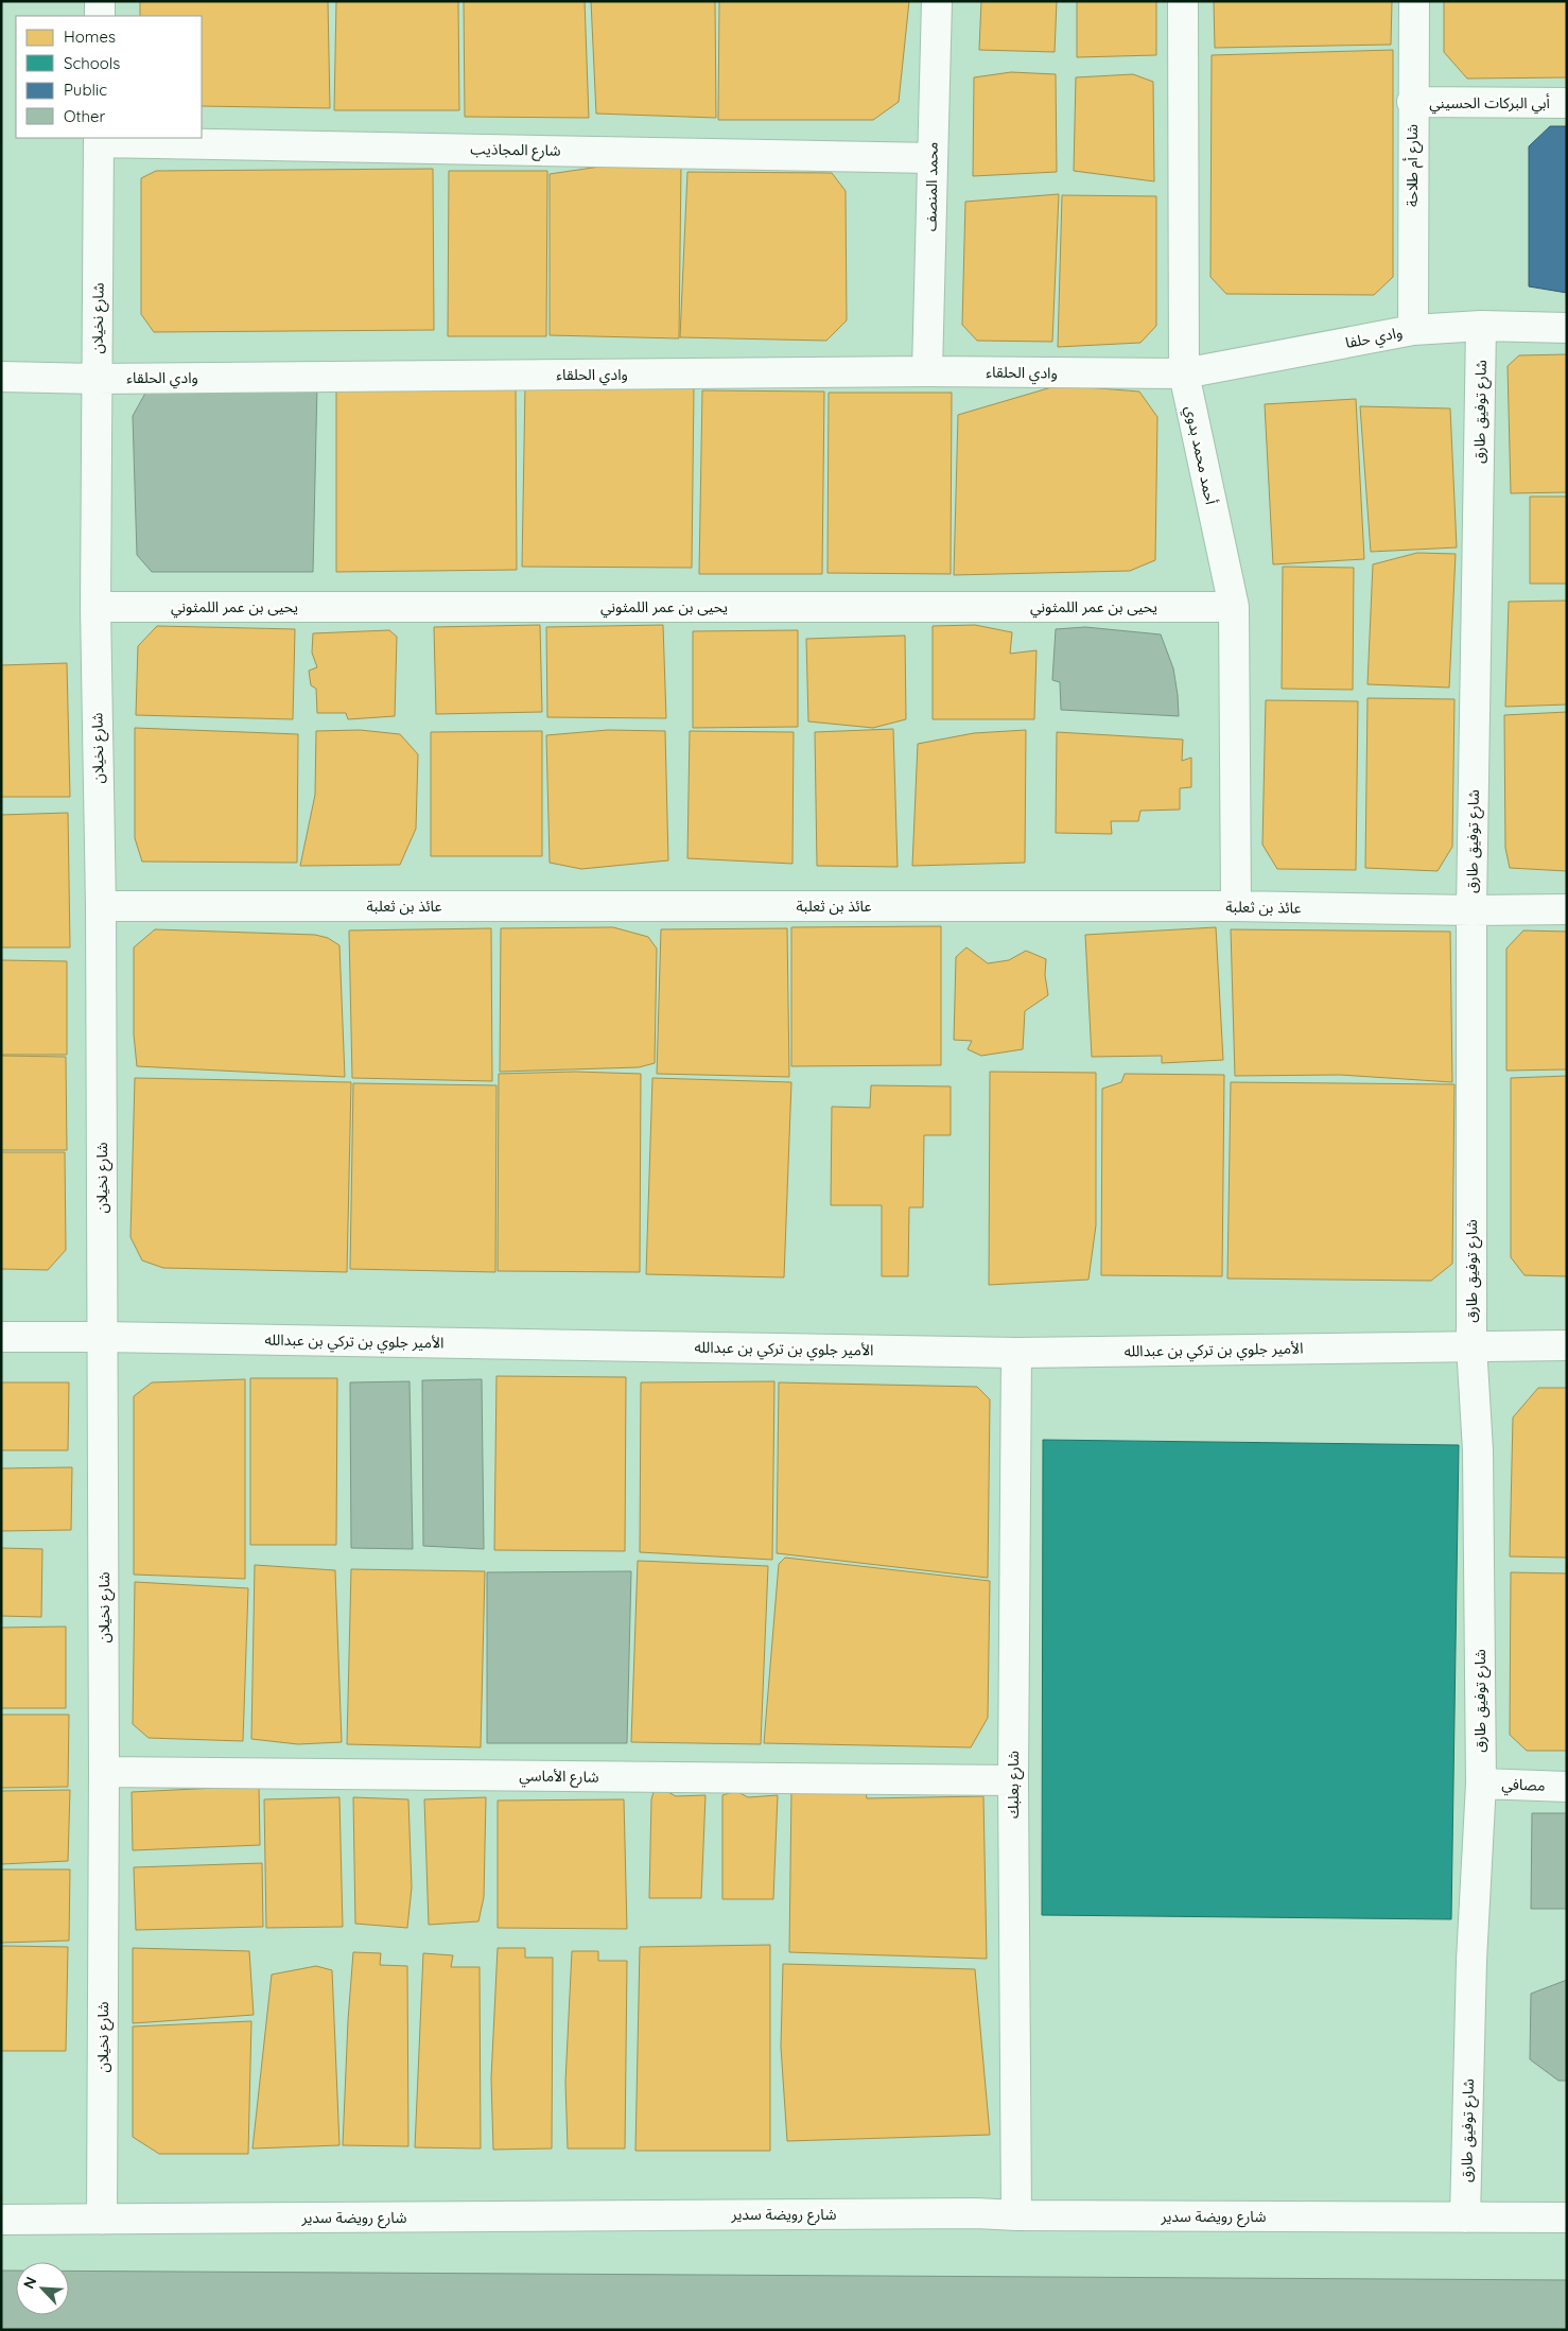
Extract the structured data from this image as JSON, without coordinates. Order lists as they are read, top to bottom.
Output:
{
  "streets": {
    "street": [
      "أبي البركات الحسيني",
      "شارع المجاذيب",
      "شارع أم طلاحة",
      "محمد المنصف",
      "شارع نخيلان",
      "وادي حلفا",
      "وادي الحلقاء",
      "شارع توفيق طارق",
      "أحمد محمد بدوي",
      "يحيى بن عمر اللمثوني",
      "عائذ بن ثعلبة",
      "الأمير جلوي بن تركي بن عبدالله",
      "شارع الأماسي",
      "شارع بعلبك",
      "مصافي",
      "شارع رويضة سدير"
    ]
  },
  "crossings": [
    ["أبي البركات الحسيني", "شارع أم طلاحة"],
    ["شارع المجاذيب", "محمد المنصف"],
    ["شارع المجاذيب", "شارع نخيلان"],
    ["شارع أم طلاحة", "وادي حلفا"],
    ["محمد المنصف", "وادي الحلقاء"],
    ["شارع نخيلان", "وادي الحلقاء"],
    ["شارع نخيلان", "يحيى بن عمر اللمثوني"],
    ["شارع نخيلان", "عائذ بن ثعلبة"],
    ["شارع نخيلان", "الأمير جلوي بن تركي بن عبدالله"],
    ["شارع نخيلان", "شارع الأماسي"],
    ["شارع نخيلان", "شارع رويضة سدير"],
    ["وادي حلفا", "وادي الحلقاء"],
    ["وادي حلفا", "شارع توفيق طارق"],
    ["وادي حلفا", "أحمد محمد بدوي"],
    ["وادي الحلقاء", "أحمد محمد بدوي"],
    ["شارع توفيق طارق", "عائذ بن ثعلبة"],
    ["شارع توفيق طارق", "الأمير جلوي بن تركي بن عبدالله"],
    ["شارع توفيق طارق", "مصافي"],
    ["شارع توفيق طارق", "شارع رويضة سدير"],
    ["أحمد محمد بدوي", "يحيى بن عمر اللمثوني"],
    ["أحمد محمد بدوي", "عائذ بن ثعلبة"],
    ["الأمير جلوي بن تركي بن عبدالله", "شارع بعلبك"],
    ["شارع الأماسي", "شارع بعلبك"],
    ["شارع بعلبك", "شارع رويضة سدير"]
  ],
  "legend": [
    "Homes",
    "Schools",
    "Public",
    "Other"
  ],
  "north": "top left"
}
